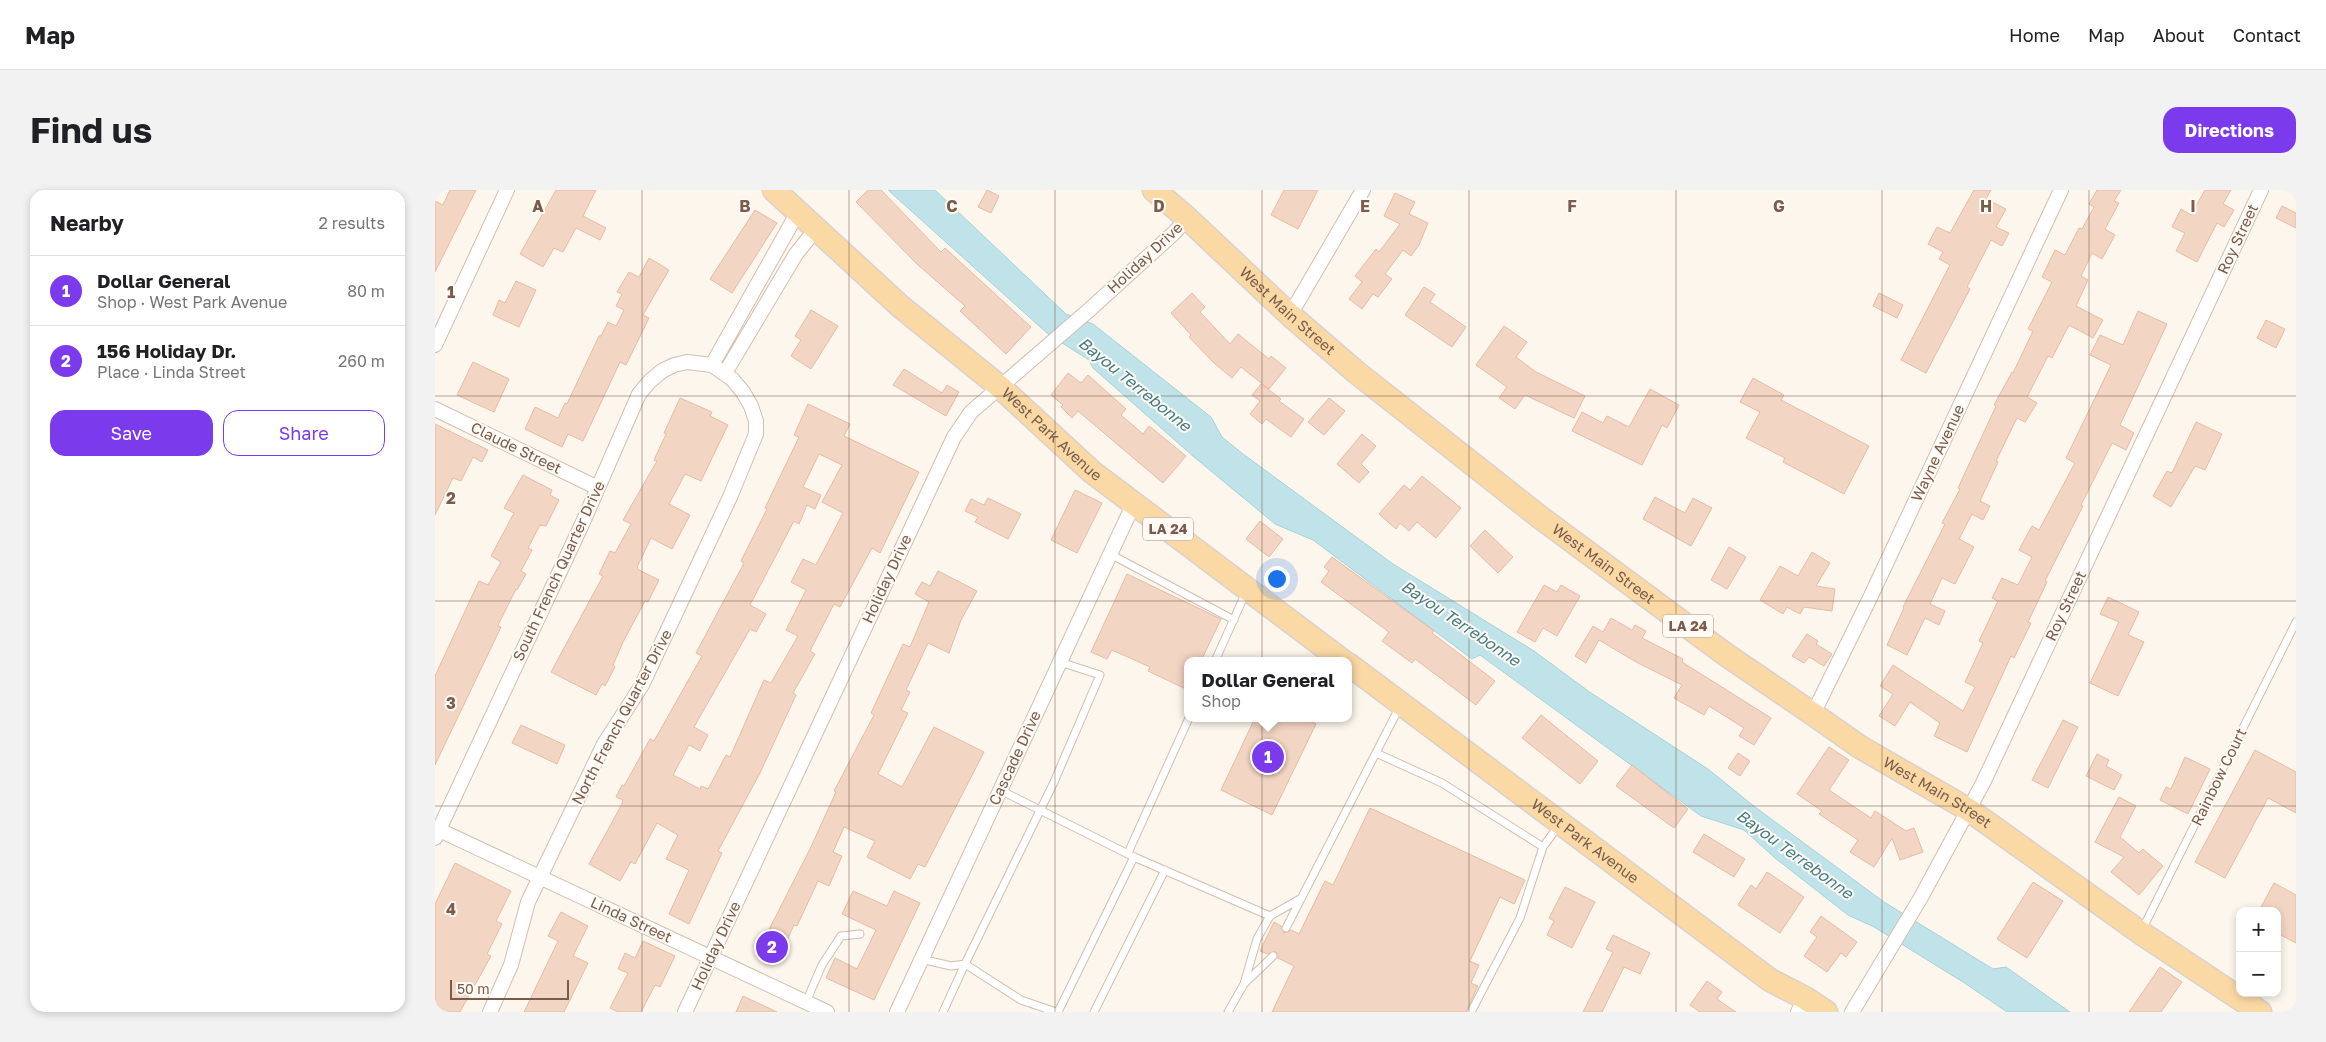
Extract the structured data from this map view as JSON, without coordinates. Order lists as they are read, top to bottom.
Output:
{
  "streets": {
    "main road": ["West Main Street", "West Park Avenue", "LA 24"],
    "street": [
      "Roy Street",
      "Holiday Drive",
      "Claude Street",
      "Wayne Avenue",
      "South French Quarter Drive",
      "North French Quarter Drive",
      "Cascade Drive",
      "Linda Street"
    ],
    "lane": ["Rainbow Court"]
  },
  "crossings": [
    ["Roy Street", "West Main Street"],
    ["Holiday Drive", "West Main Street"],
    ["Holiday Drive", "West Park Avenue"],
    ["Holiday Drive", "Linda Street"],
    ["West Main Street", "Wayne Avenue"],
    ["West Main Street", "Rainbow Court"],
    ["West Park Avenue", "Cascade Drive"],
    ["Claude Street", "South French Quarter Drive"],
    ["South French Quarter Drive", "North French Quarter Drive"],
    ["South French Quarter Drive", "Linda Street"],
    ["North French Quarter Drive", "Linda Street"]
  ],
  "water": ["Bayou Terrebonne"],
  "scale_bar": "50 m",
  "page": {
    "header": "Map",
    "nav": [
      "Home",
      "Map",
      "About",
      "Contact"
    ],
    "buttons": [
      "Directions",
      ["Save", "Share"]
    ],
    "title": "Find us",
    "heading": ["Nearby", "2 results"],
    "list": [
      {
        "mark": "1",
        "name": "Dollar General",
        "note": "Shop · West Park Avenue",
        "value": "80 m"
      },
      {
        "mark": "2",
        "name": "156 Holiday Dr.",
        "note": "Place · Linda Street",
        "value": "260 m"
      }
    ],
    "popup": ["Dollar General", "Shop"],
    "pins": ["1", "2"],
    "map_buttons": ["+", "−"],
    "scale": "50 m"
  },
  "grid": {
    "columns": [
      "A",
      "B",
      "C",
      "D",
      "E",
      "F",
      "G",
      "H",
      "I"
    ],
    "rows": [
      "1",
      "2",
      "3",
      "4"
    ]
  }
}
